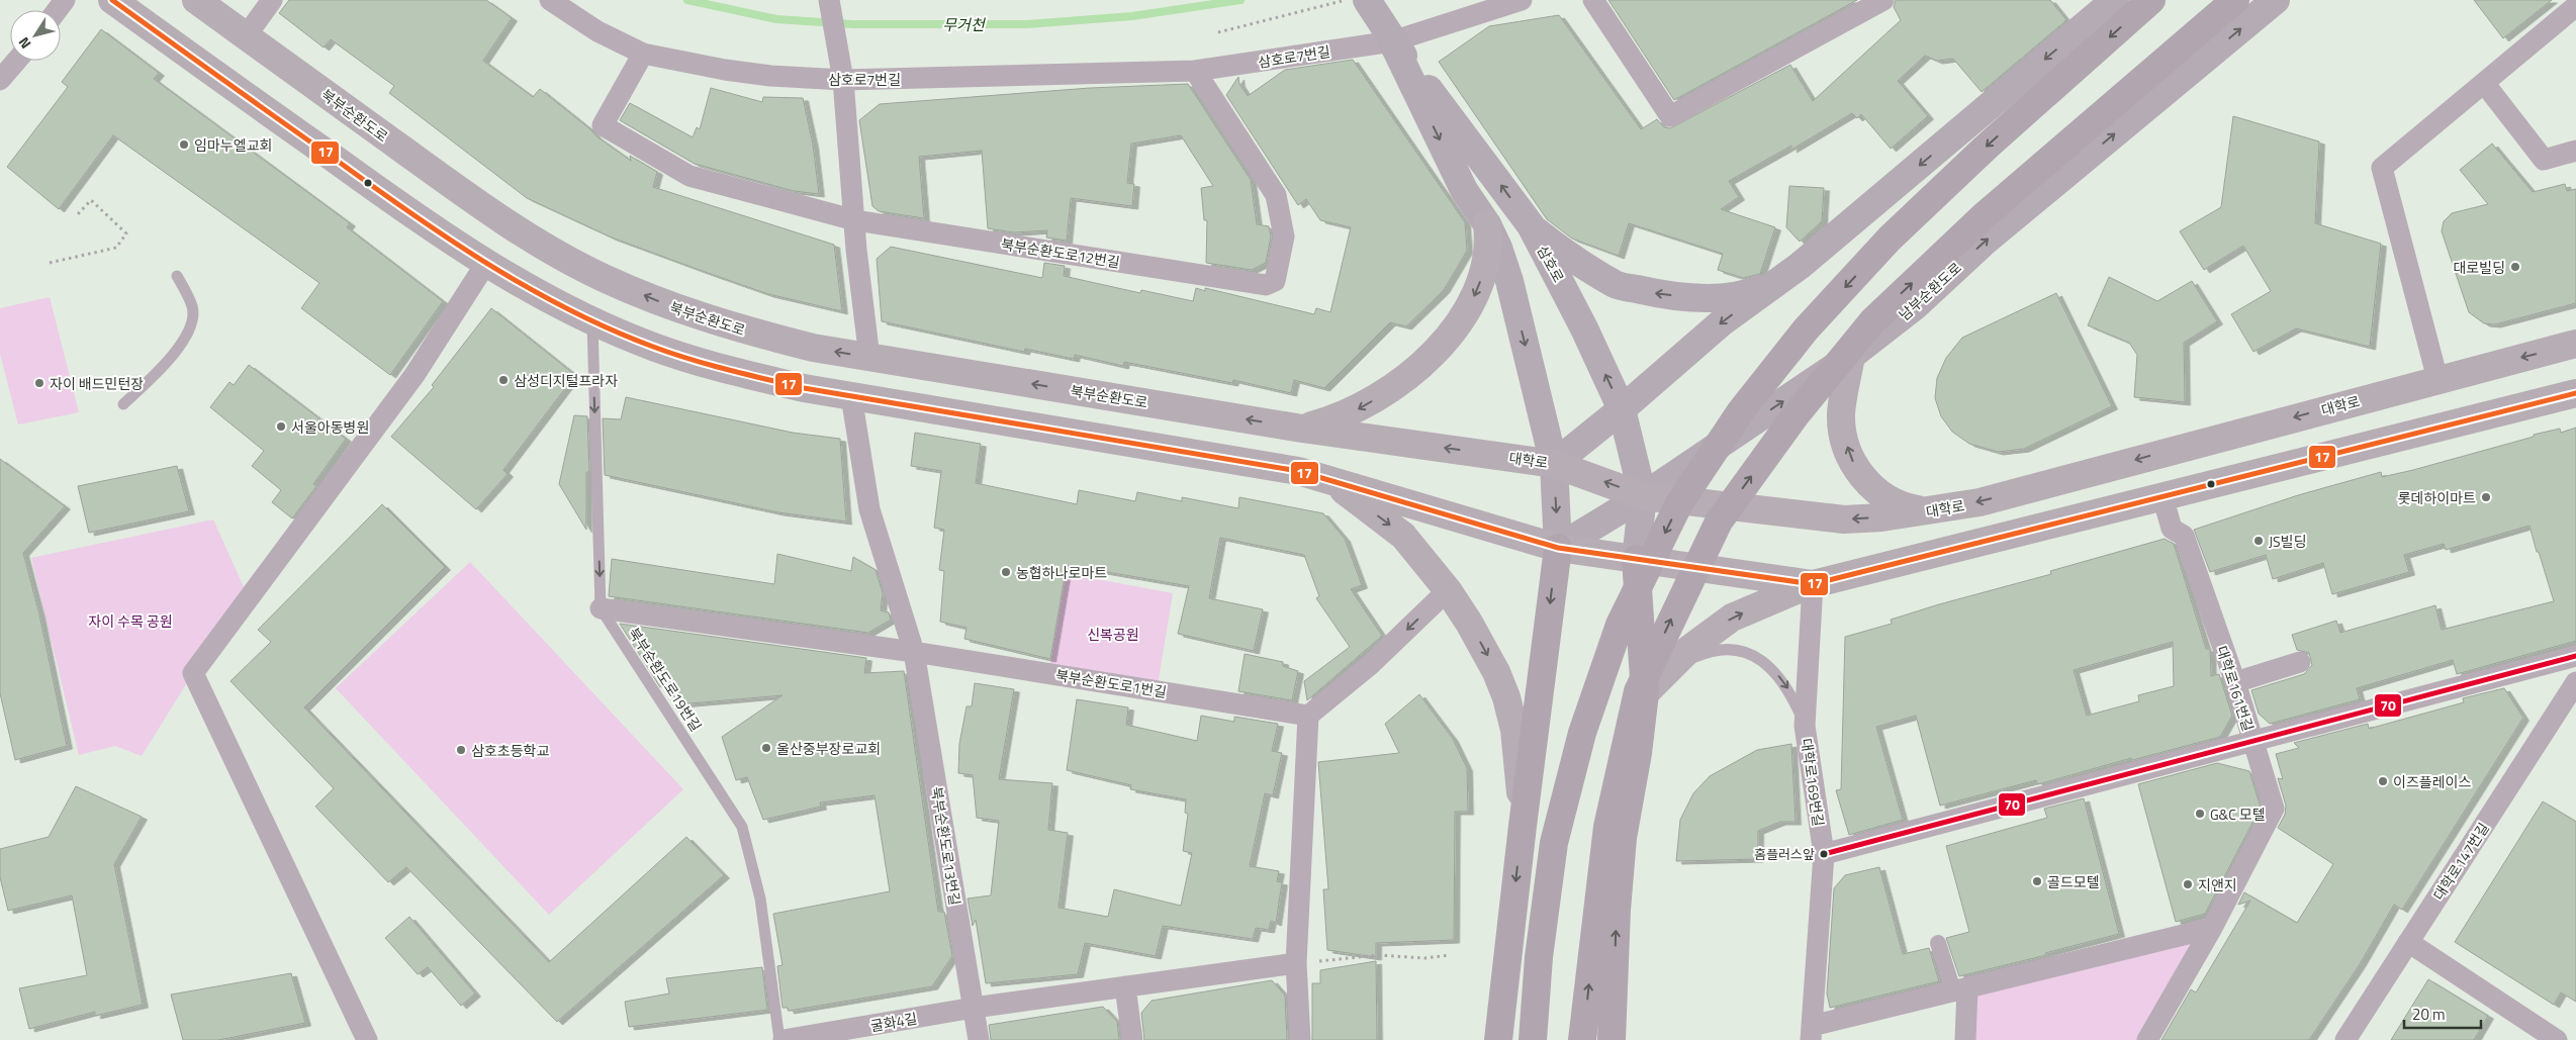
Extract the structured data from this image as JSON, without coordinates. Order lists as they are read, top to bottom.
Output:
{
  "streets": {
    "main road": [
      "북부순환도로",
      "삼호로",
      "남부순환도로",
      "대학로"
    ],
    "street": [
      "삼호로7번길",
      "북부순환도로12번길",
      "북부순환도로1번길",
      "대학로161번길",
      "대학로169번길",
      "북부순환도로13번길",
      "대학로147번길",
      "굴화4길"
    ],
    "lane": ["북부순환도로19번길"]
  },
  "crossings": [
    ["삼호로7번길", "북부순환도로12번길"],
    ["삼호로7번길", "삼호로"],
    ["북부순환도로", "대학로"],
    ["삼호로", "남부순환도로"],
    ["삼호로", "대학로"],
    ["남부순환도로", "대학로"],
    ["북부순환도로1번길", "북부순환도로13번길"],
    ["북부순환도로13번길", "굴화4길"]
  ],
  "water": ["무거천"],
  "parks": ["자이 수목 공원", "신복공원"],
  "places": [
    "임마누엘교회",
    "대로빌딩",
    "삼성디지털프라자",
    "자이 배드민턴장",
    "서울아동병원",
    "롯데하이마트",
    "JS빌딩",
    "농협하나로마트",
    "울산중부장로교회",
    "삼호초등학교",
    "이즈플레이스",
    "G&C 모텔",
    "홈플러스앞",
    "골드모텔",
    "지앤지"
  ],
  "lines": ["transit line 17", "transit line 70"],
  "scale_bar": "20 m",
  "north": "bottom left"
}
